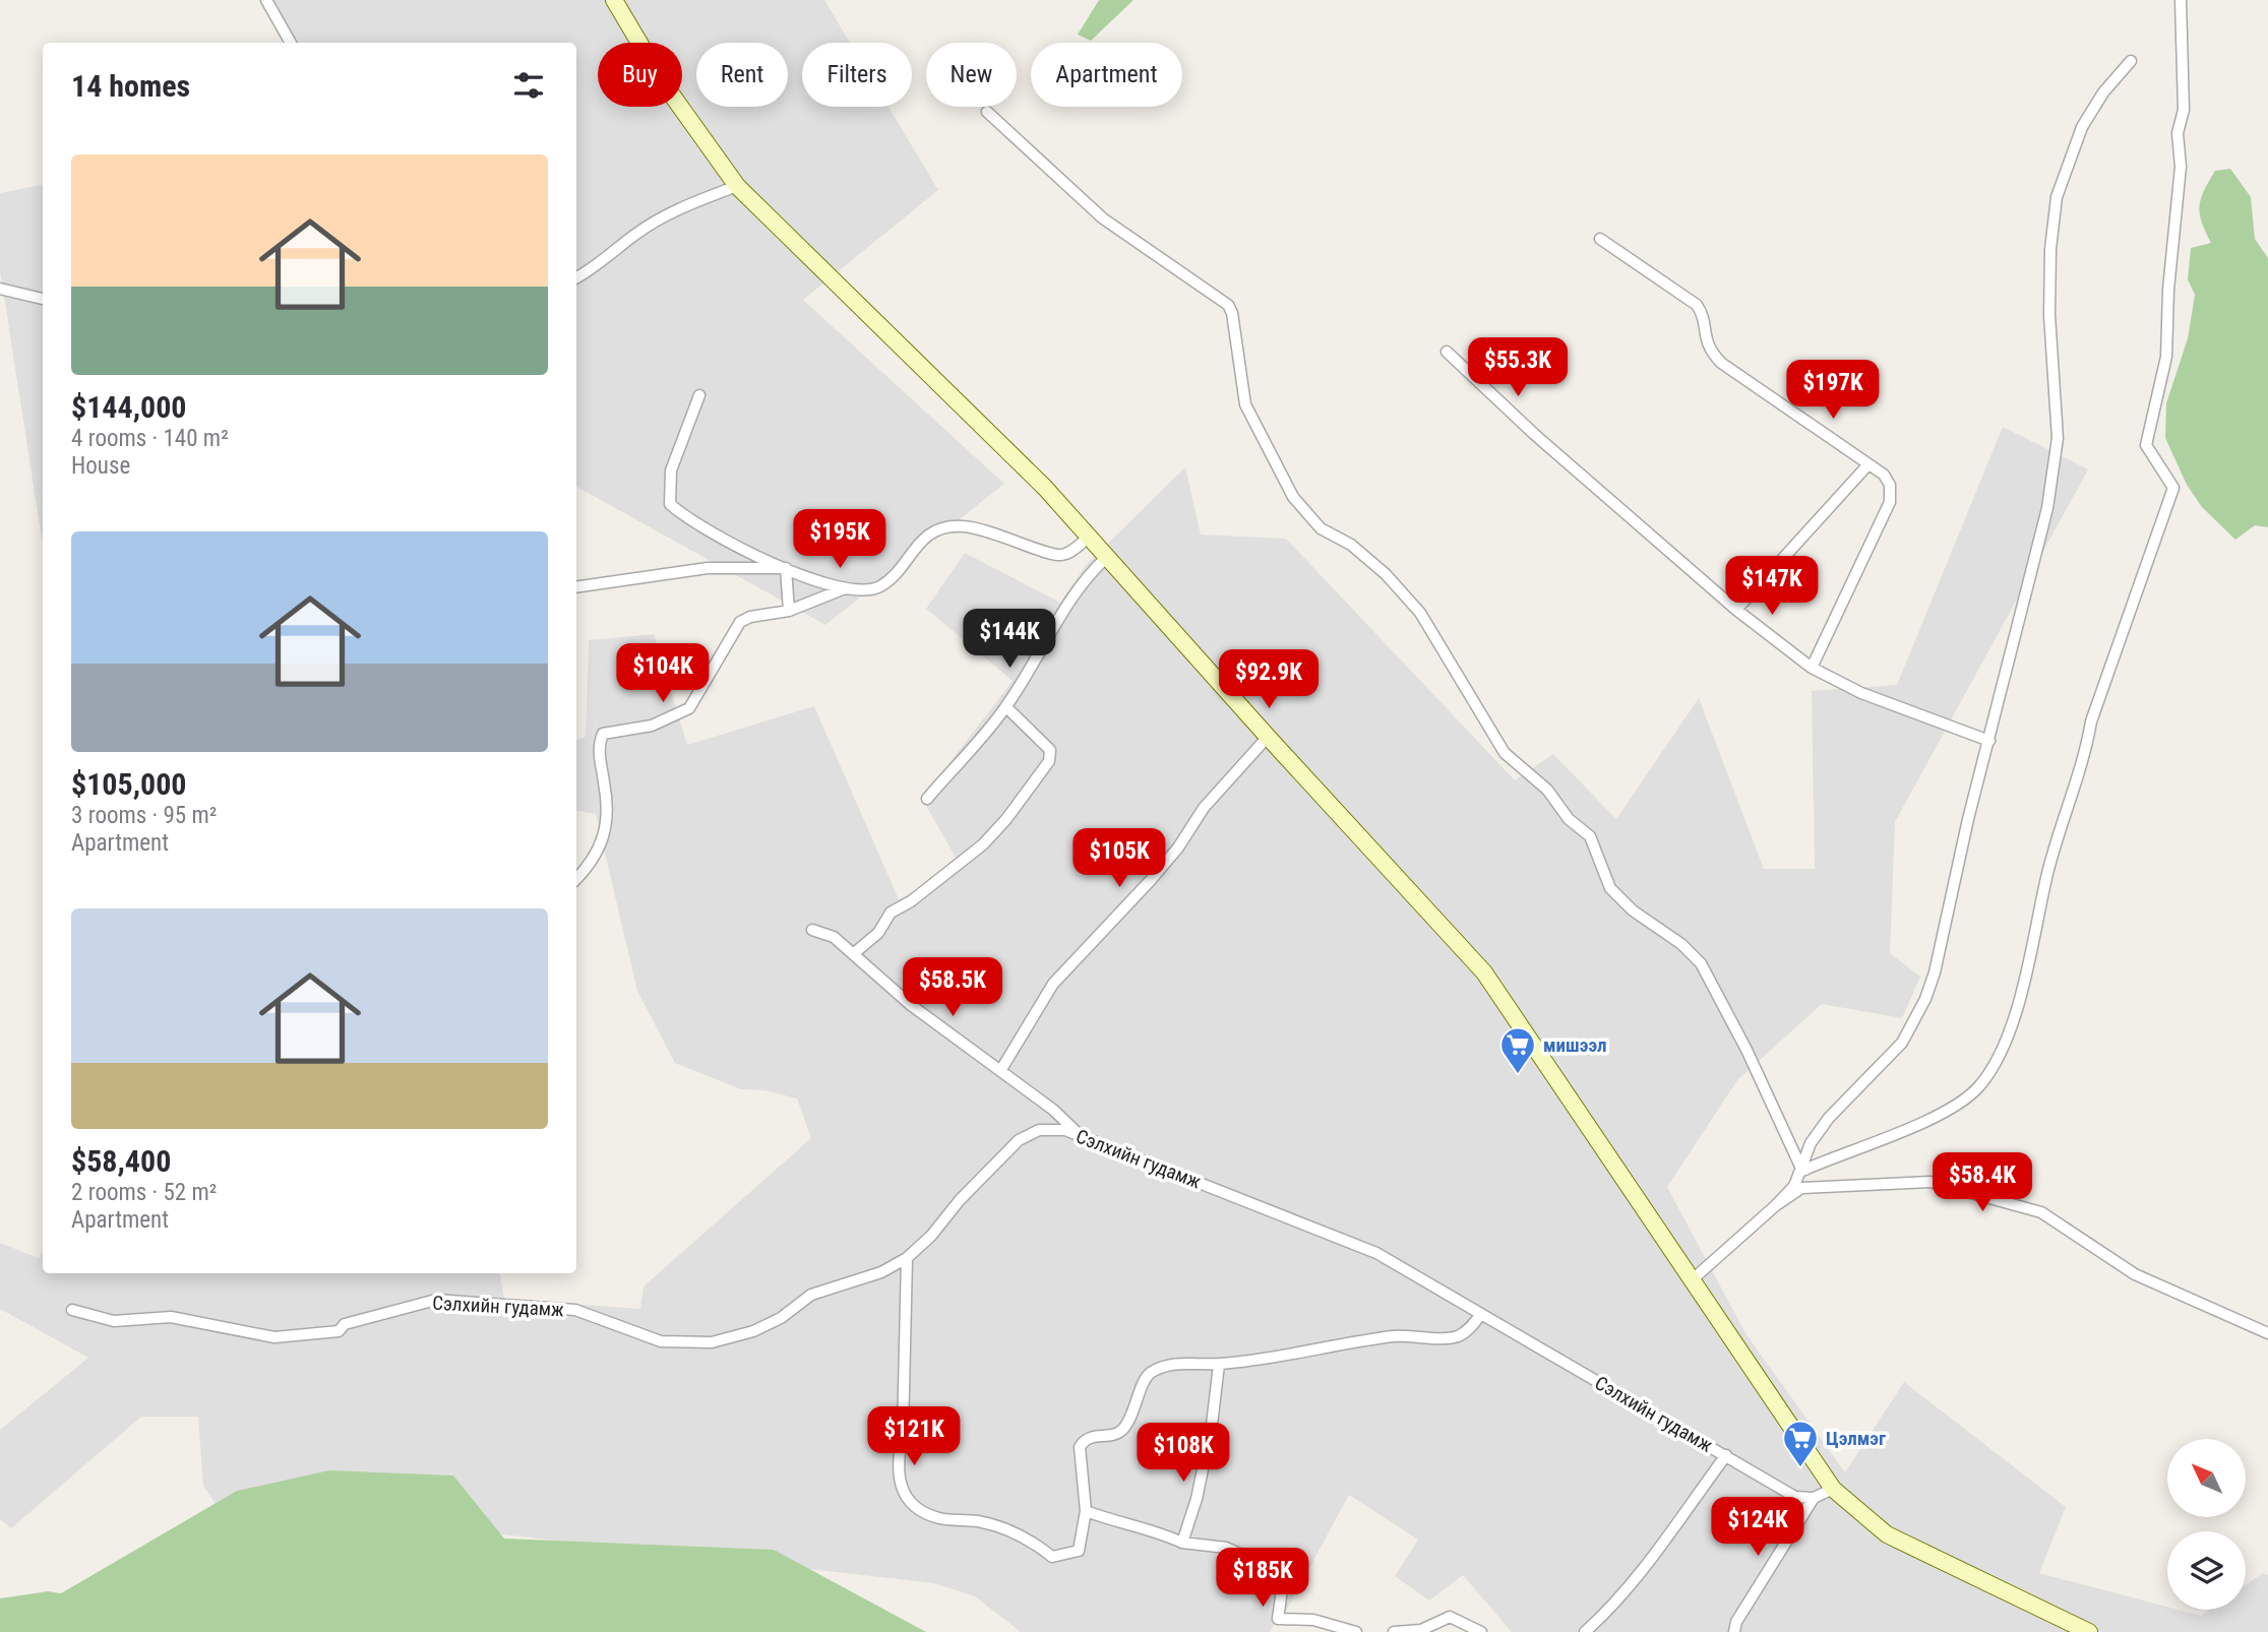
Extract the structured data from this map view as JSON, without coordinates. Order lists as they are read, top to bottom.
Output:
{
  "streets": {
    "street": ["Сэлхийн гудамж"]
  },
  "places": {
    "supermarket": ["мишээл", "Цэлмэг"]
  },
  "north": "top left",
  "page": {
    "chip": [
      "Buy",
      "Rent",
      "Filters",
      "New",
      "Apartment"
    ],
    "heading": "14 homes",
    "list": [
      {
        "name": "$144,000",
        "note": "4 rooms · 140 m² · House"
      },
      {
        "name": "$105,000",
        "note": "3 rooms · 95 m² · Apartment"
      },
      {
        "name": "$58,400",
        "note": "2 rooms · 52 m² · Apartment"
      }
    ],
    "price": [
      "$55.3K",
      "$197K",
      "$195K",
      "$147K",
      "$144K",
      "$104K",
      "$92.9K",
      "$105K",
      "$58.5K",
      "$58.4K",
      "$121K",
      "$108K",
      "$124K",
      "$185K"
    ]
  }
}
